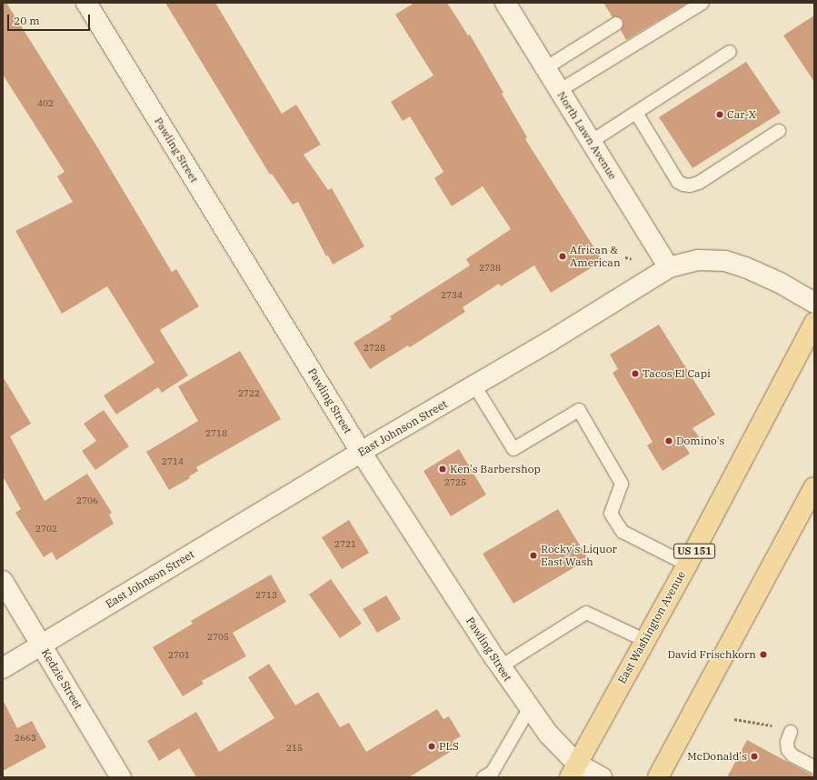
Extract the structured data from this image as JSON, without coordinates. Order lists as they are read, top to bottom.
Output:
{
  "streets": {
    "main road": ["US 151", "East Washington Avenue"],
    "street": [
      "North Lawn Avenue",
      "Pawling Street",
      "East Johnson Street",
      "Kedzie Street"
    ]
  },
  "crossings": [
    ["North Lawn Avenue", "East Johnson Street"],
    ["Pawling Street", "East Johnson Street"],
    ["Pawling Street", "East Washington Avenue"],
    ["East Johnson Street", "Kedzie Street"]
  ],
  "places": [
    "Car-X",
    "African & American",
    "Tacos El Capi",
    "Domino's",
    "Ken's Barbershop",
    "Rocky's Liquor East Wash",
    "David Frischkorn",
    "PLS",
    "McDonald's"
  ],
  "house_numbers": [
    "402",
    "2738",
    "2734",
    "2728",
    "2722",
    "2718",
    "2714",
    "2725",
    "2706",
    "2702",
    "2721",
    "2713",
    "2705",
    "2701",
    "2663",
    "215"
  ],
  "scale_bar": "20 m"
}
